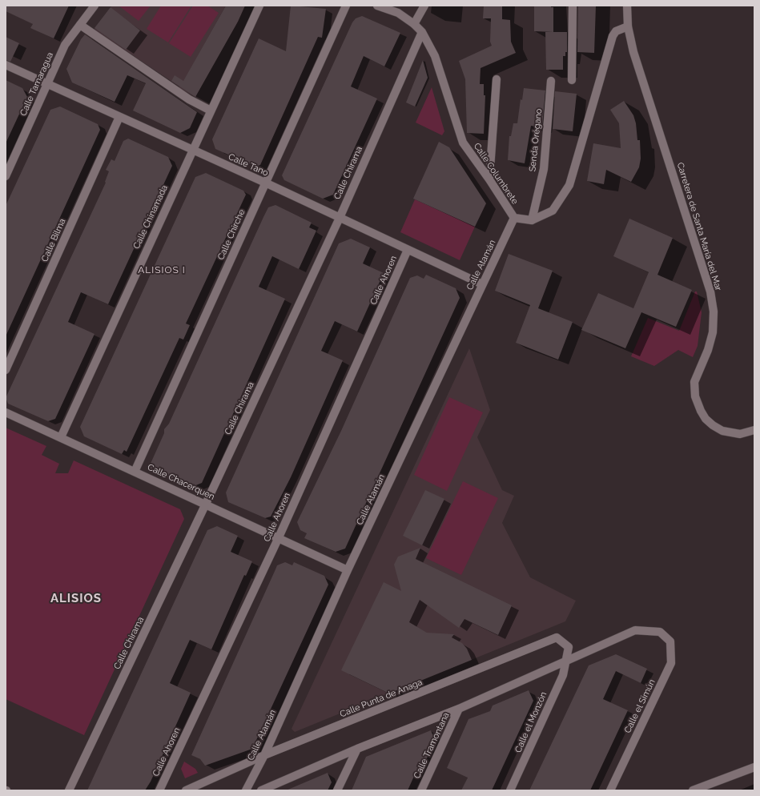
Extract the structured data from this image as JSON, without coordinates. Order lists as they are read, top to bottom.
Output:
{
  "streets": {
    "street": [
      "Calle Tamaragua",
      "Senda Orégano",
      "Calle Tano",
      "Calle Chirama",
      "Calle Columbrete",
      "Calle Chinamada",
      "Carretera de Santa María del Mar",
      "Calle Chirche",
      "Calle Bilma",
      "Calle Atamán",
      "Calle Ahoren",
      "Calle Chacerquen",
      "Calle Punta de Anaga",
      "Calle el Simún",
      "Calle el Monzón",
      "Calle Tramontana"
    ]
  },
  "crossings": [
    ["Calle Tamaragua", "Calle Tano"],
    ["Senda Orégano", "Calle Columbrete"],
    ["Calle Tano", "Calle Chirama"],
    ["Calle Tano", "Calle Chinamada"],
    ["Calle Tano", "Calle Chirche"],
    ["Calle Tano", "Calle Bilma"],
    ["Calle Tano", "Calle Atamán"],
    ["Calle Tano", "Calle Ahoren"],
    ["Calle Chirama", "Calle Columbrete"],
    ["Calle Chirama", "Calle Chacerquen"],
    ["Calle Columbrete", "Calle Atamán"],
    ["Calle Chinamada", "Calle Chacerquen"],
    ["Calle Chirche", "Calle Chacerquen"],
    ["Calle Atamán", "Calle Chacerquen"],
    ["Calle Atamán", "Calle Punta de Anaga"],
    ["Calle Ahoren", "Calle Chacerquen"],
    ["Calle Punta de Anaga", "Calle el Simún"],
    ["Calle Punta de Anaga", "Calle el Monzón"],
    ["Calle el Simún", "Calle el Monzón"]
  ],
  "districts": ["ALISIOS I", "ALISIOS"]
}
